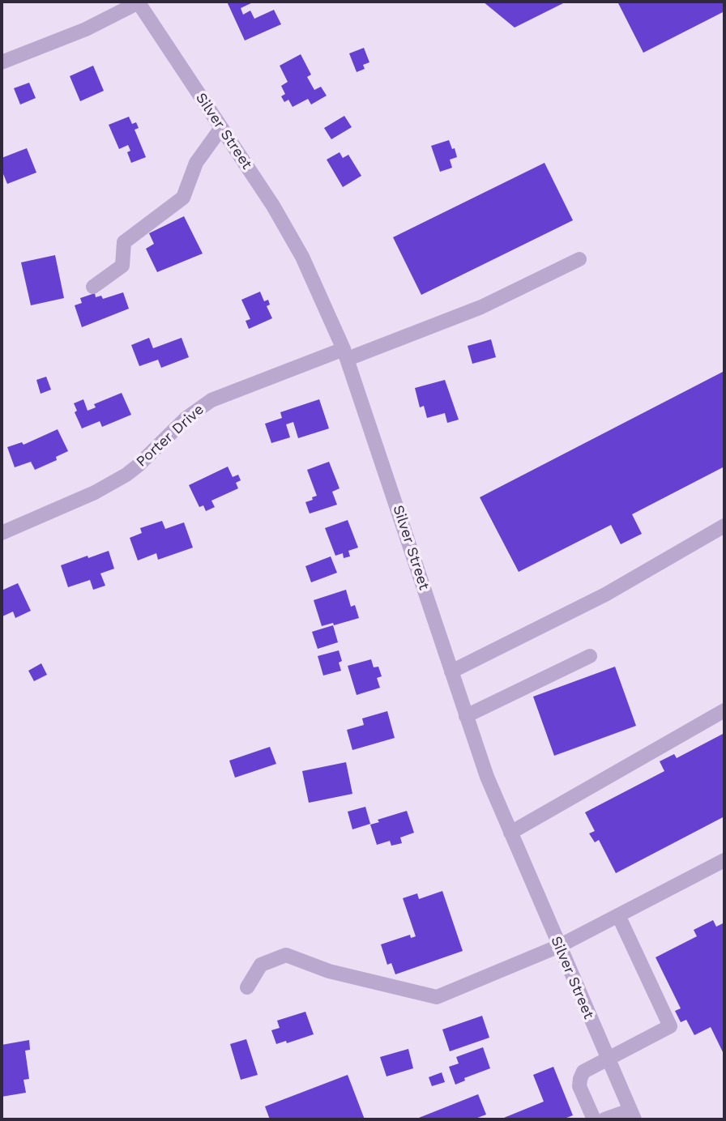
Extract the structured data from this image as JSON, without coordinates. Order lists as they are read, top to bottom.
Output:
{
  "streets": {
    "street": ["Silver Street", "Porter Drive"]
  },
  "crossings": [
    ["Silver Street", "Porter Drive"]
  ]
}
